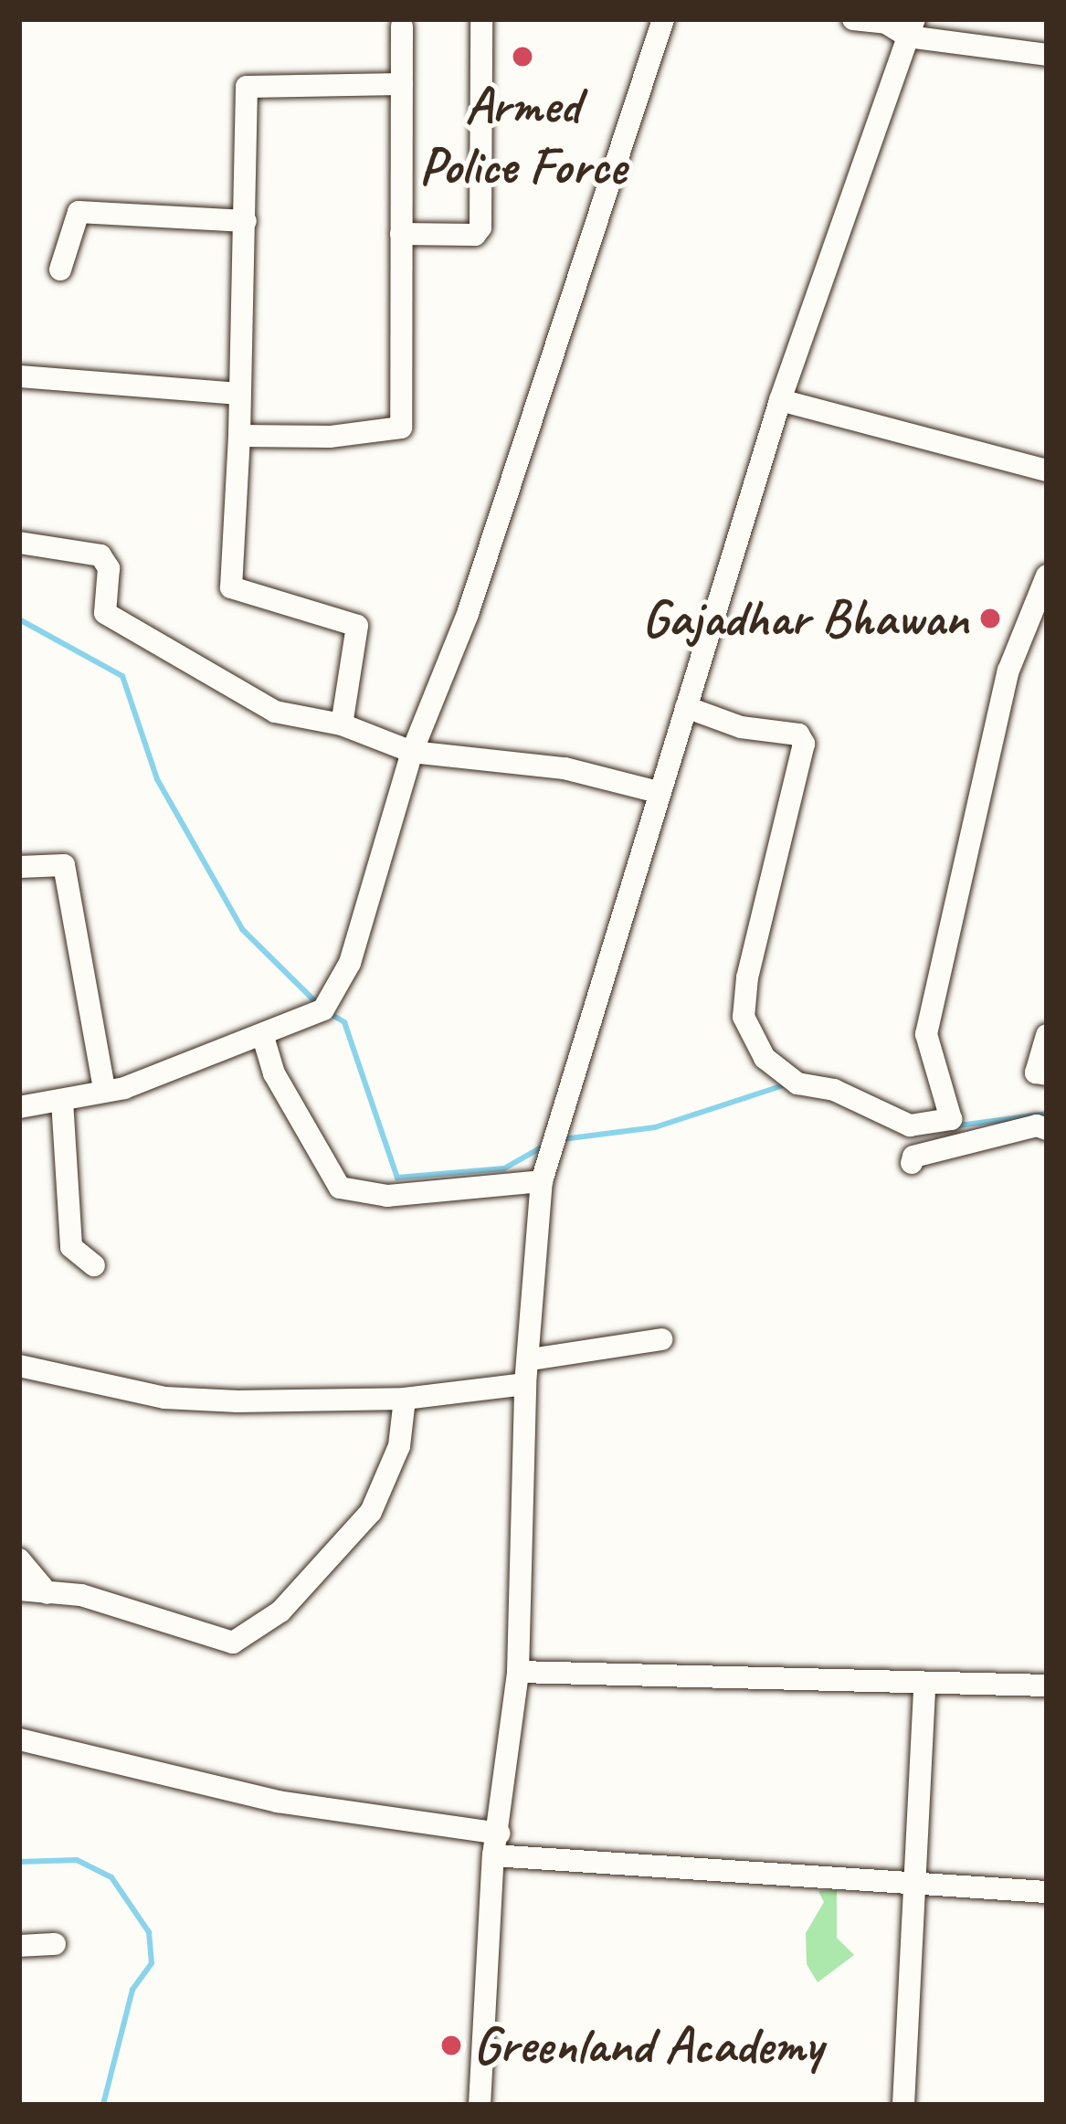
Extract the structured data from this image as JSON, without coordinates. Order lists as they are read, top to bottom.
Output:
{
  "places": ["Armed Police Force", "Gajadhar Bhawan", "Greenland Academy"]
}
